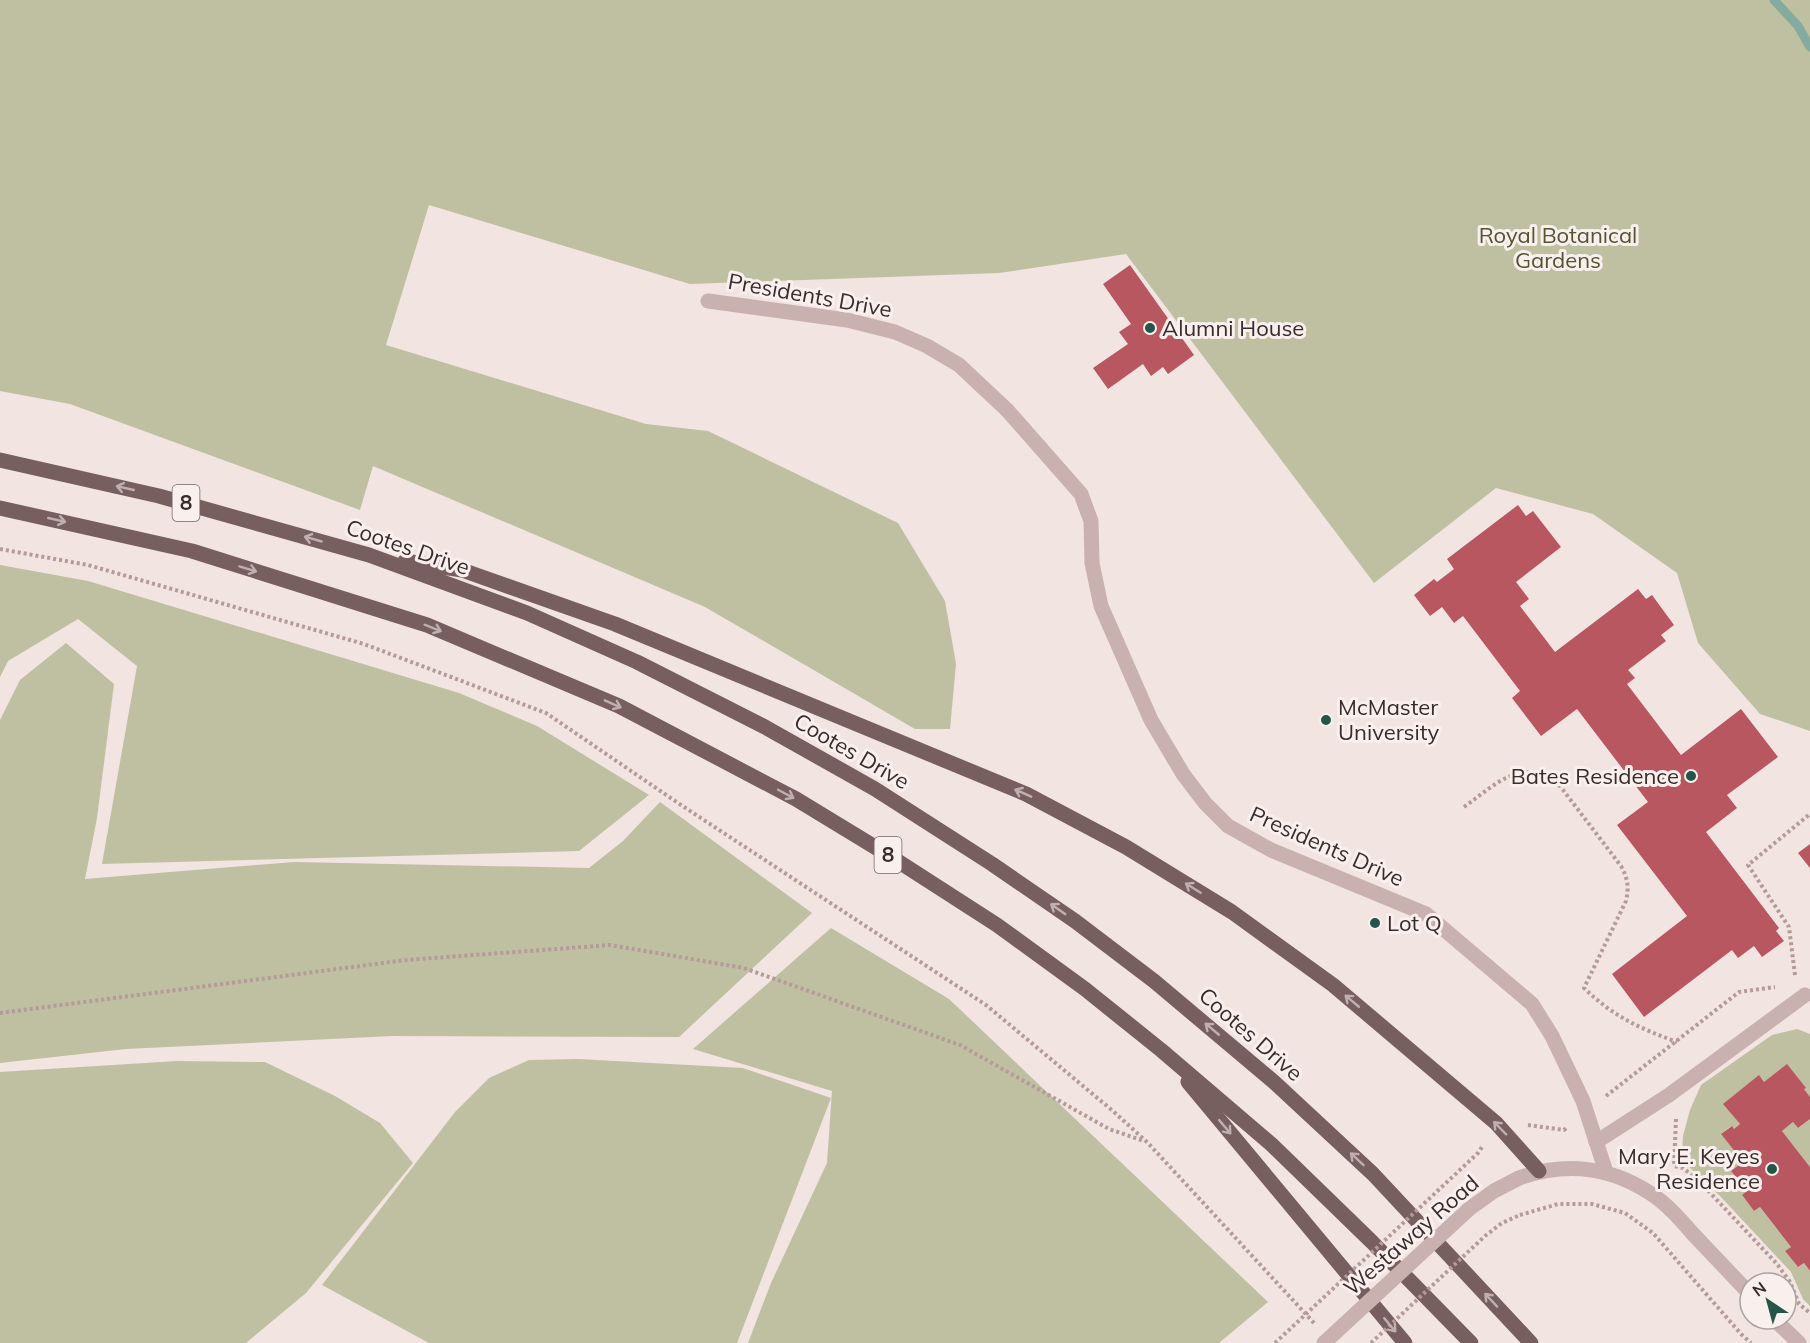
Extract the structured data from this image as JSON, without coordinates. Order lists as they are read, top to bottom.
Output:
{
  "streets": {
    "main road": ["8", "Cootes Drive"],
    "street": ["Presidents Drive", "Westaway Road"]
  },
  "crossings": [
    ["Presidents Drive", "Westaway Road"]
  ],
  "parks": ["Royal Botanical Gardens"],
  "places": [
    "Alumni House",
    "McMaster University",
    "Bates Residence",
    "Lot Q",
    "Mary E. Keyes Residence"
  ],
  "north": "top left"
}
